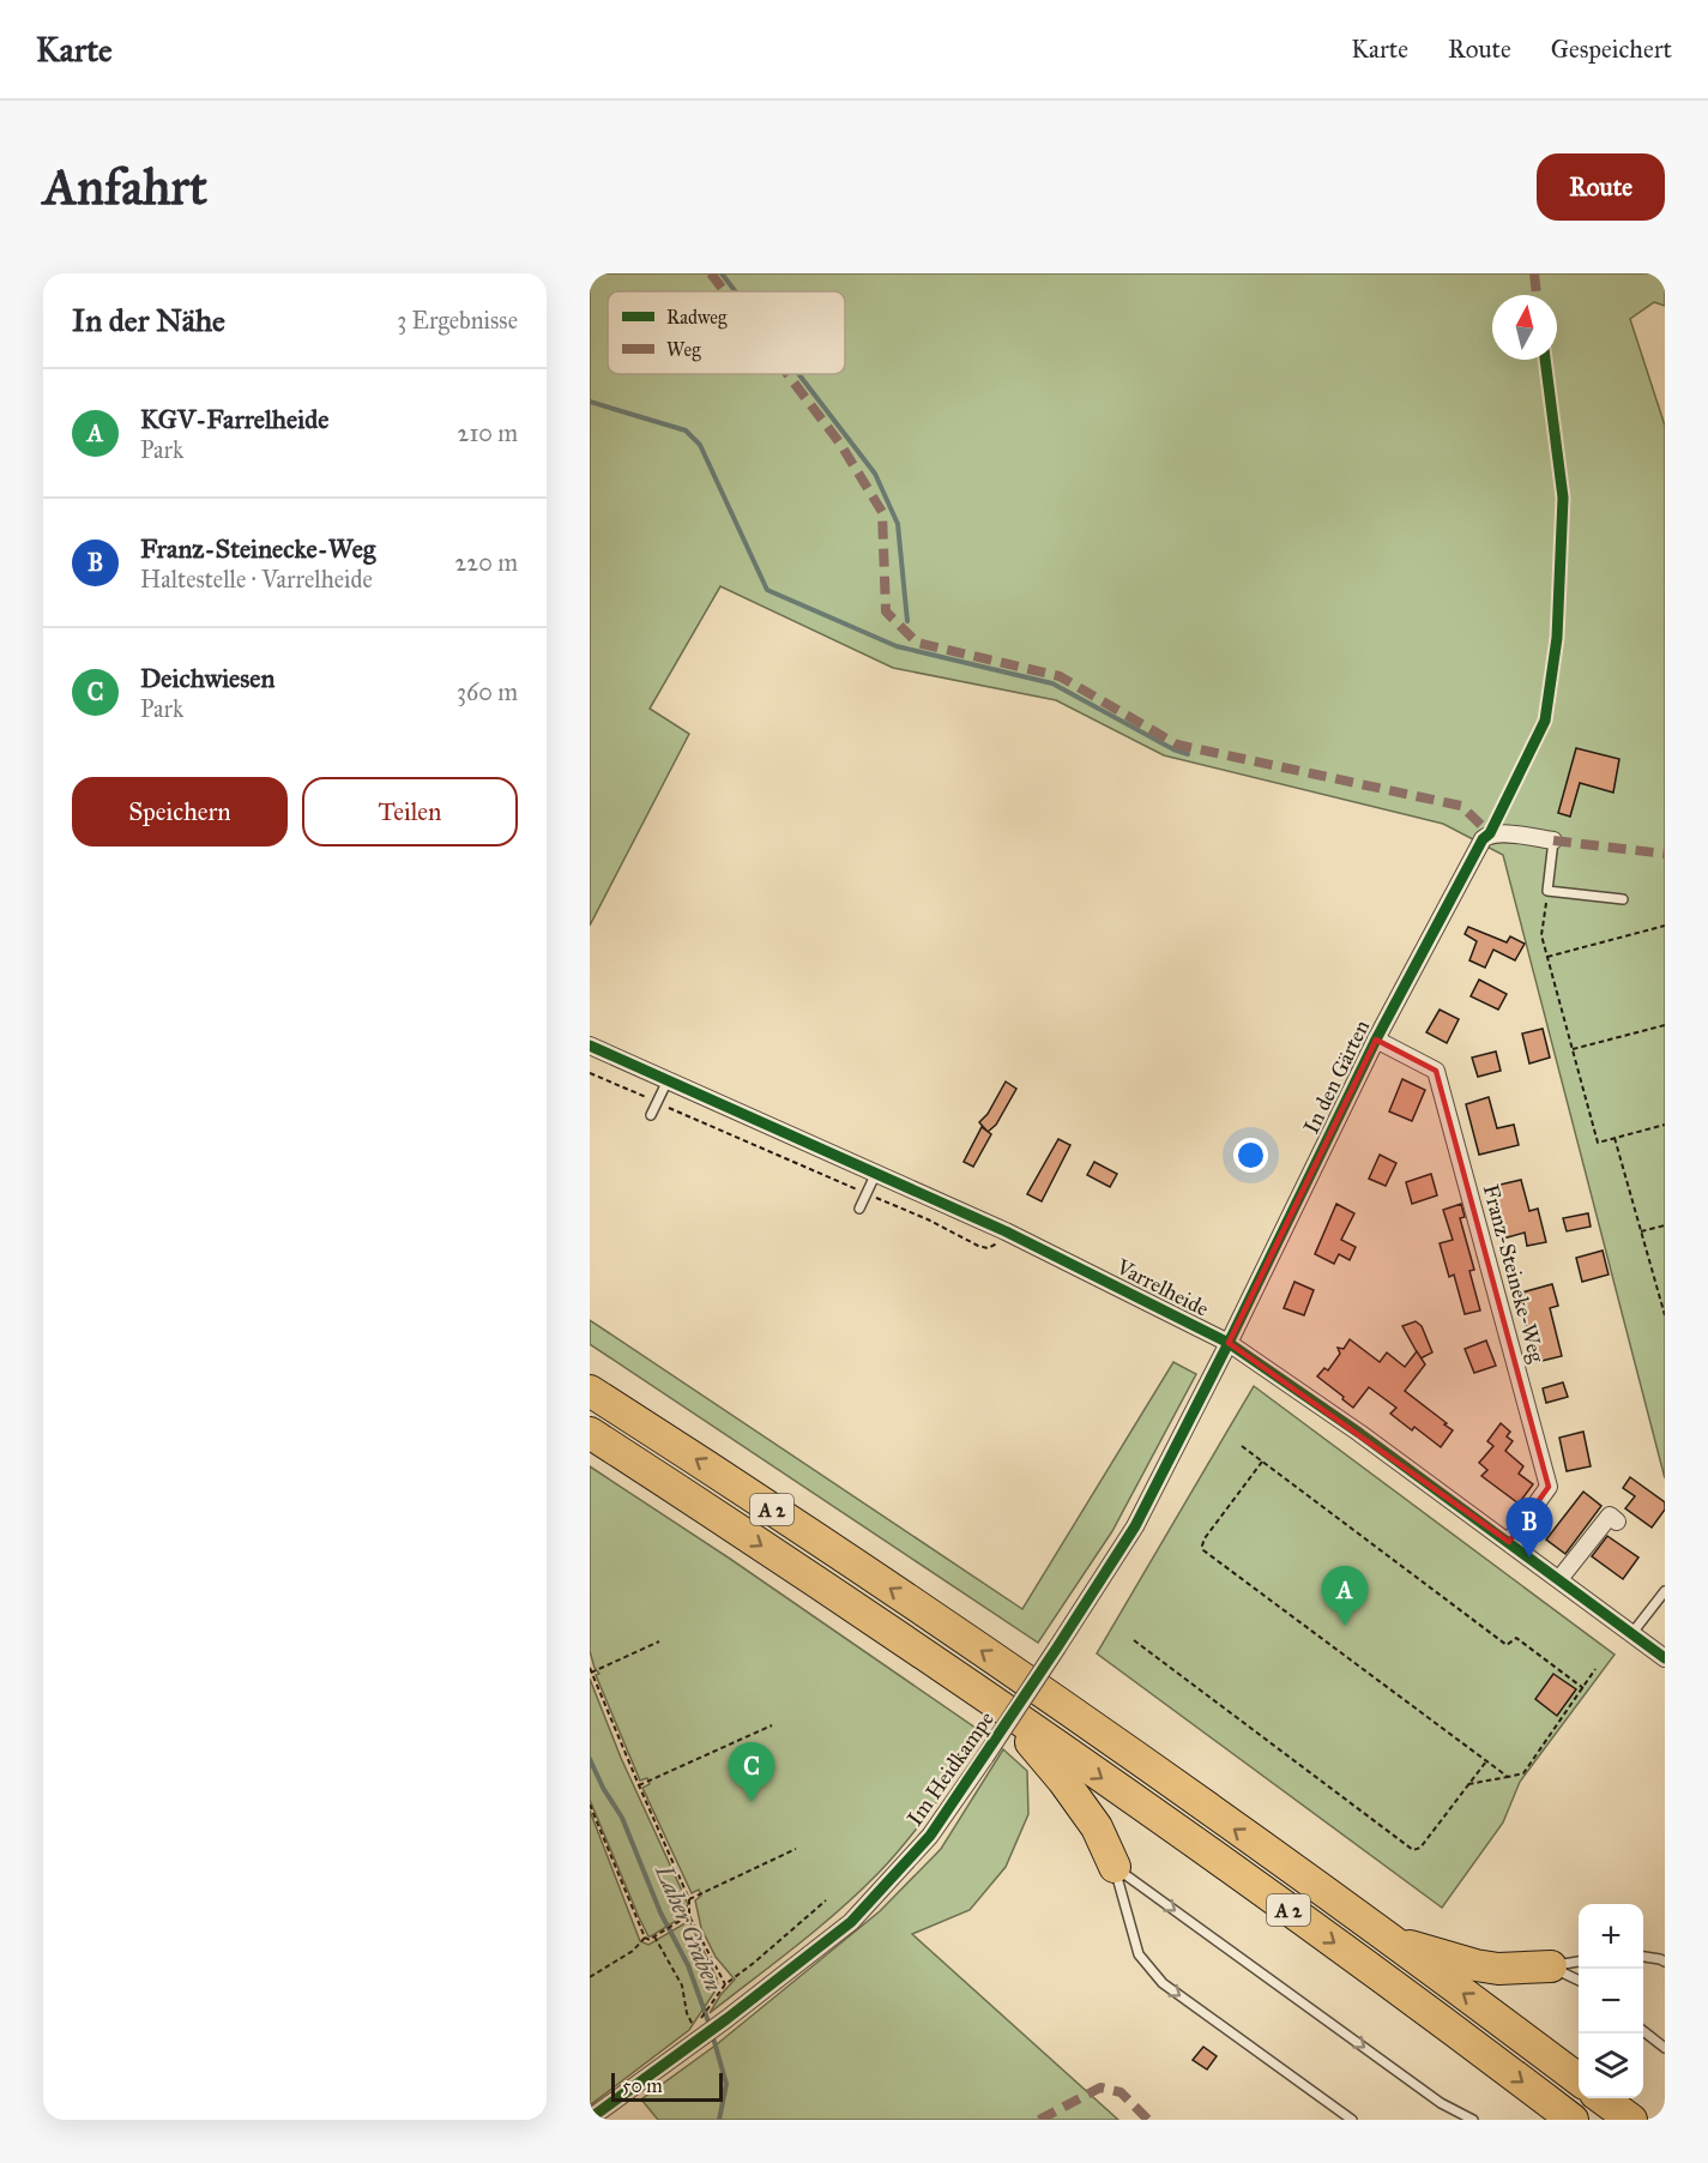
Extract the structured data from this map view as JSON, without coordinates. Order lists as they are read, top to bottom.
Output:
{
  "streets": {
    "highway": ["A 2"],
    "street": [
      "In den Gärten",
      "Franz-Steineke-Weg",
      "Varrelheide",
      "Im Heidkampe"
    ]
  },
  "crossings": [
    ["In den Gärten", "Franz-Steineke-Weg"],
    ["In den Gärten", "Varrelheide"],
    ["In den Gärten", "Im Heidkampe"],
    ["Franz-Steineke-Weg", "Varrelheide"],
    ["Varrelheide", "Im Heidkampe"]
  ],
  "water": ["Laher Graben"],
  "legend": ["Radweg", "Weg"],
  "scale_bar": "50 m",
  "north": "top",
  "page": {
    "header": "Karte",
    "nav": ["Karte", "Route", "Gespeichert"],
    "buttons": [
      "Route",
      ["Speichern", "Teilen"]
    ],
    "title": "Anfahrt",
    "heading": ["In der Nähe", "3 Ergebnisse"],
    "list": [
      {
        "mark": "A",
        "name": "KGV-Farrelheide",
        "note": "Park",
        "value": "210 m"
      },
      {
        "mark": "B",
        "name": "Franz-Steinecke-Weg",
        "note": "Haltestelle · Varrelheide",
        "value": "220 m"
      },
      {
        "mark": "C",
        "name": "Deichwiesen",
        "note": "Park",
        "value": "360 m"
      }
    ],
    "pins": ["B", "A", "C"],
    "map_buttons": ["+", "−"],
    "scale": "50 m"
  }
}
